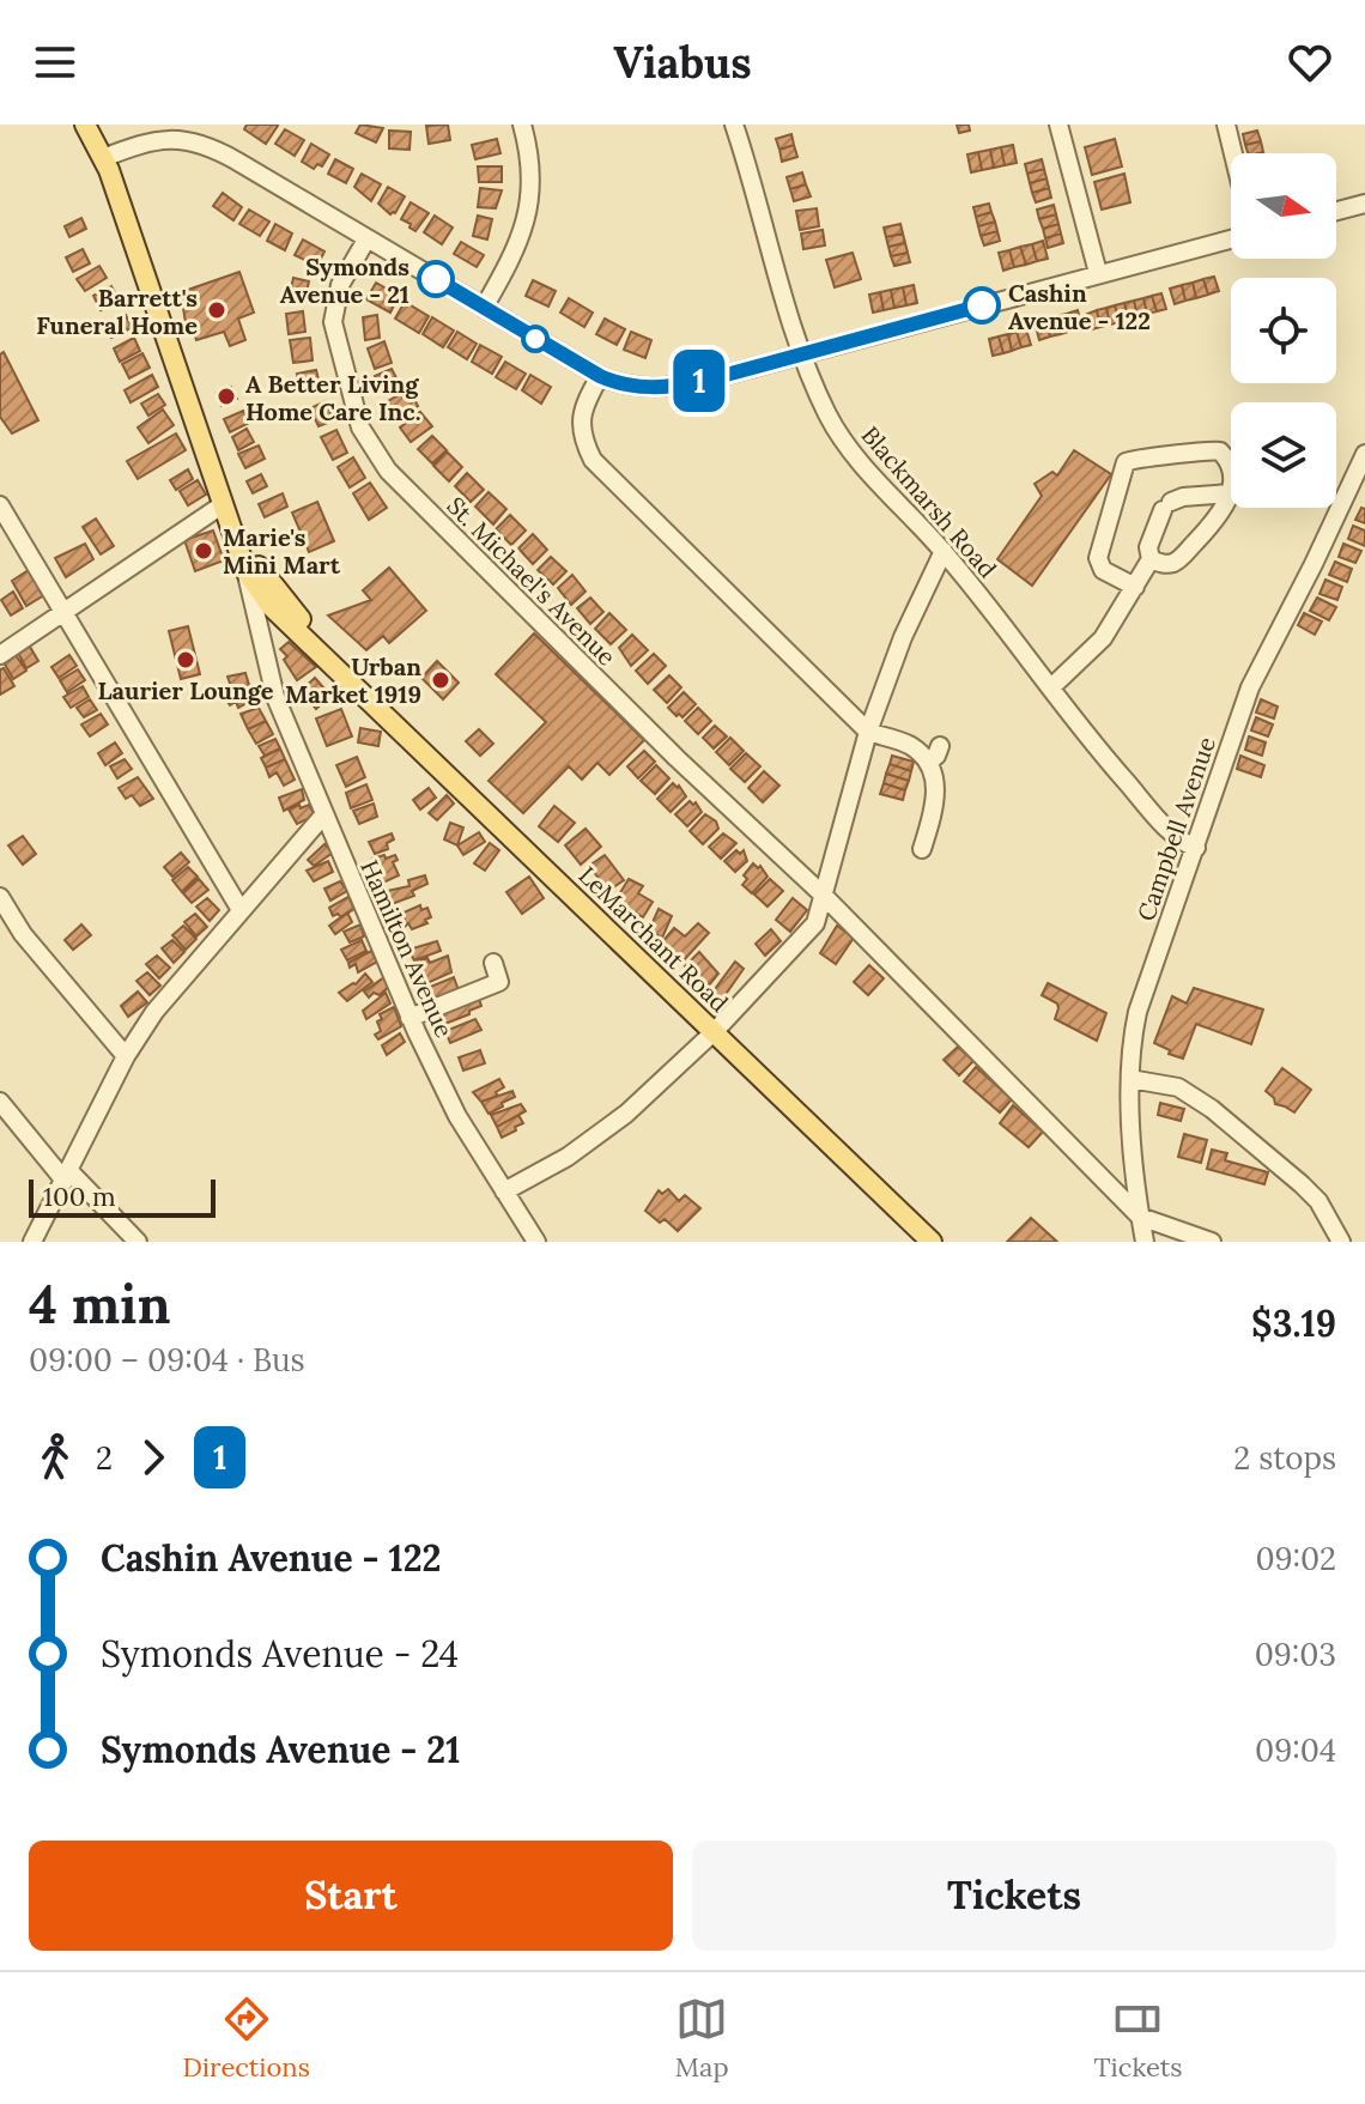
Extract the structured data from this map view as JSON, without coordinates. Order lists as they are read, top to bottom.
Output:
{
  "streets": {
    "main road": ["LeMarchant Road", "Hamilton Avenue"],
    "street": ["Blackmarsh Road", "St. Michael's Avenue", "Campbell Avenue"]
  },
  "crossings": [
    ["Blackmarsh Road", "Campbell Avenue"],
    ["St. Michael's Avenue", "Campbell Avenue"],
    ["LeMarchant Road", "Hamilton Avenue"]
  ],
  "places": [
    "Symonds Avenue - 21",
    "Cashin Avenue - 122",
    "Barrett's Funeral Home",
    "A Better Living Home Care Inc.",
    "Marie's Mini Mart",
    "Laurier Lounge",
    "Urban Market 1919"
  ],
  "lines": ["bus line 1"],
  "scale_bar": "100 m",
  "north": "right",
  "page": {
    "header": "Viabus",
    "on_map": "1",
    "scale": "100 m",
    "heading": ["4 min", "09:00 – 09:04 · Bus", "$3.19"],
    "legs": ["2", "1", "2 stops"],
    "list": [
      {
        "name": "Cashin Avenue - 122",
        "value": "09:02"
      },
      {
        "name": "Symonds Avenue - 24",
        "value": "09:03"
      },
      {
        "name": "Symonds Avenue - 21",
        "value": "09:04"
      }
    ],
    "buttons": ["Start", "Tickets"],
    "tabs": ["Directions", "Map", "Tickets"]
  }
}
